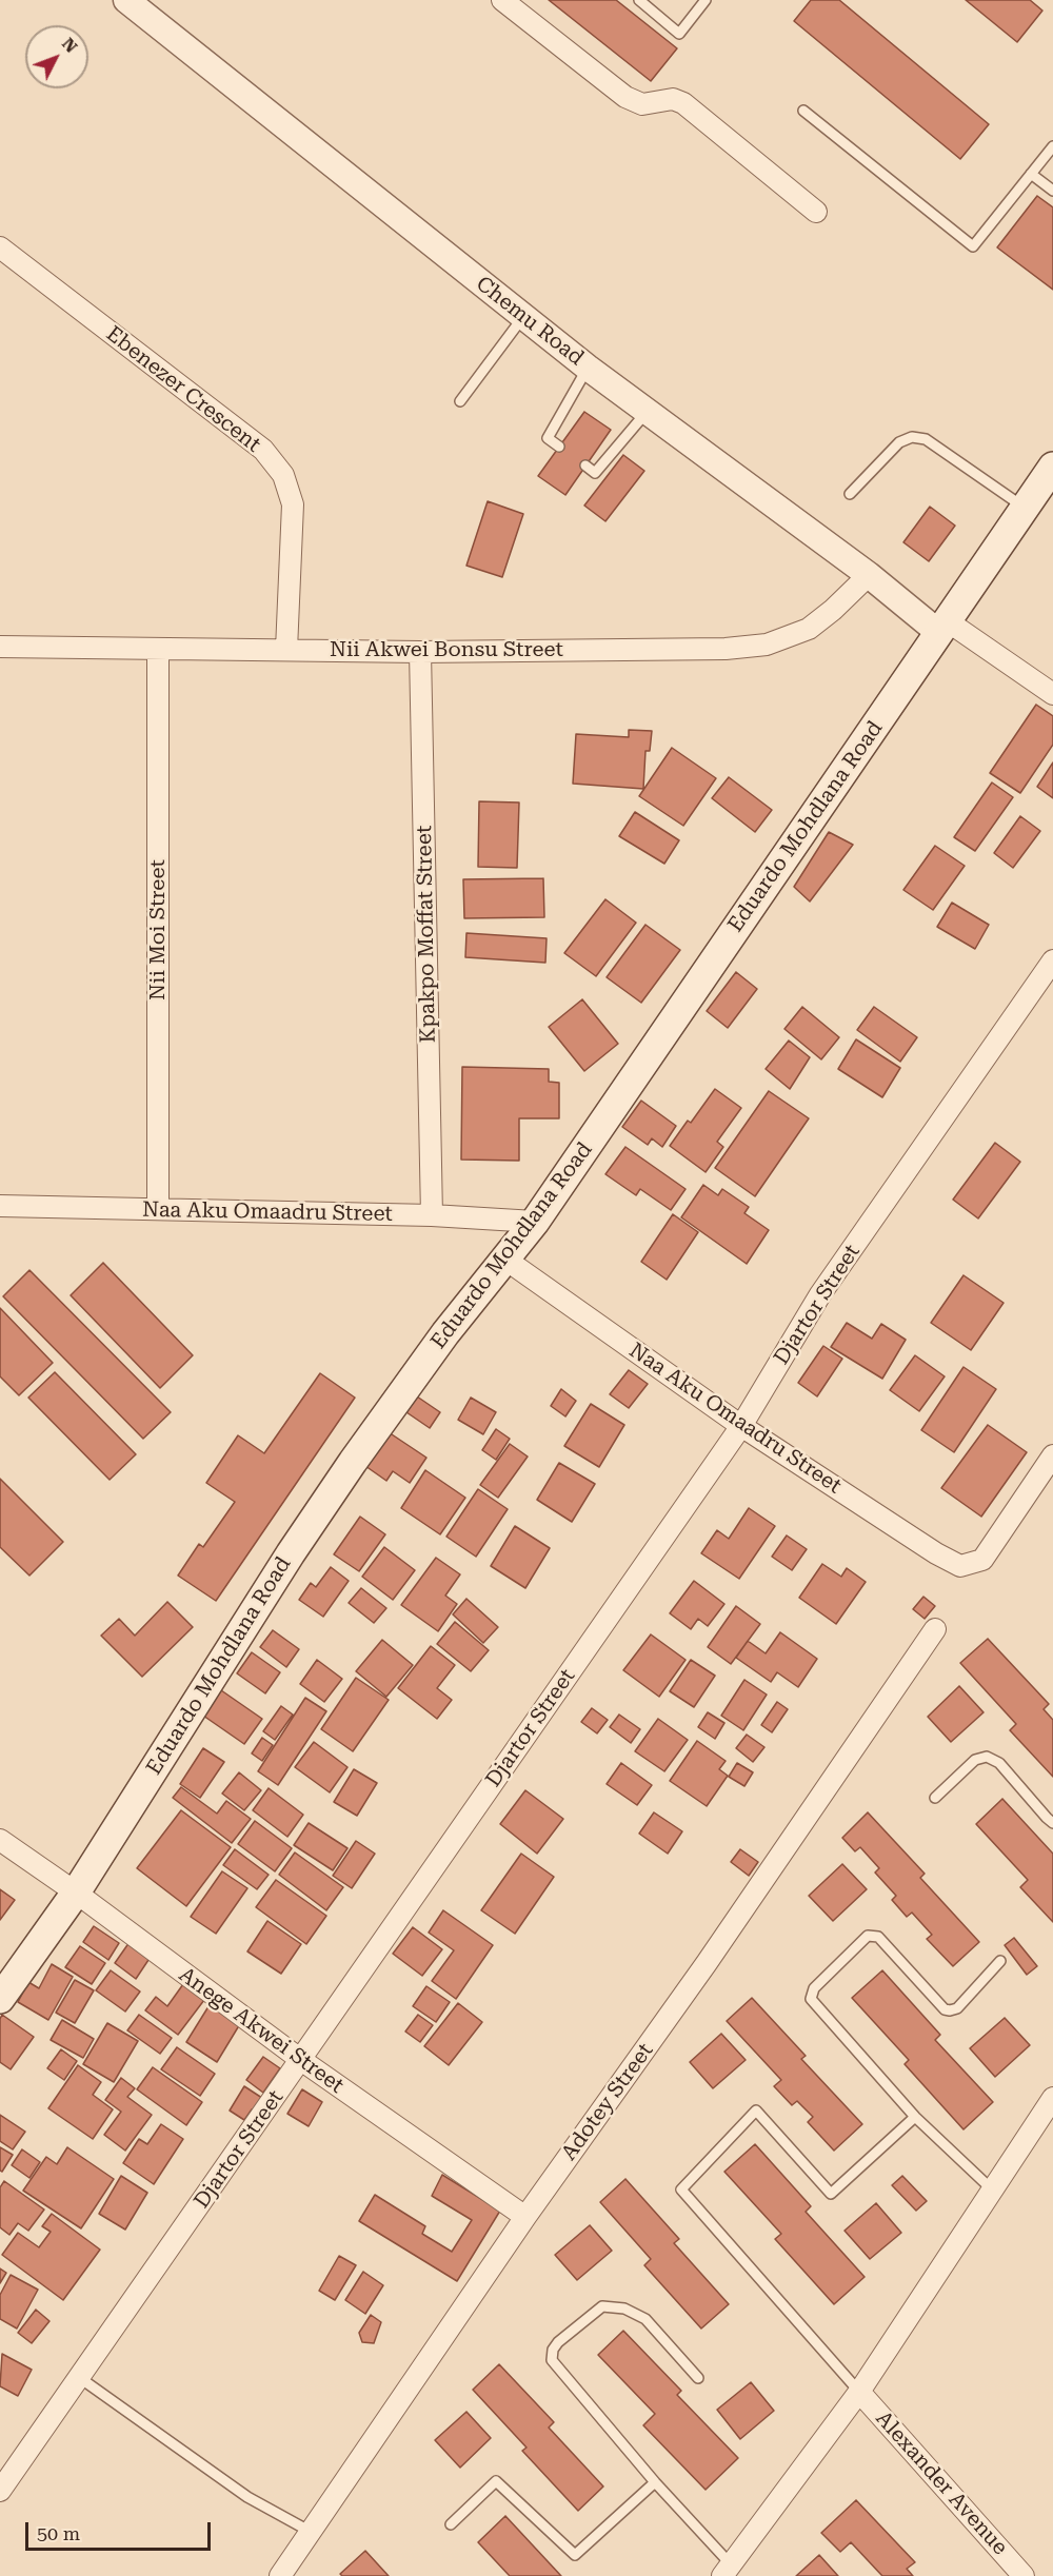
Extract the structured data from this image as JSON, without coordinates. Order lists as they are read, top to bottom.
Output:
{
  "streets": {
    "main road": ["Eduardo Mohdlana Road"],
    "street": [
      "Chemu Road",
      "Ebenezer Crescent",
      "Nii Akwei Bonsu Street",
      "Nii Moi Street",
      "Kpakpo Moffat Street",
      "Naa Aku Omaadru Street",
      "Djartor Street",
      "Anege Akwei Street",
      "Adotey Street",
      "Alexander Avenue"
    ]
  },
  "crossings": [
    ["Chemu Road", "Nii Akwei Bonsu Street"],
    ["Chemu Road", "Eduardo Mohdlana Road"],
    ["Ebenezer Crescent", "Nii Akwei Bonsu Street"],
    ["Nii Akwei Bonsu Street", "Nii Moi Street"],
    ["Nii Akwei Bonsu Street", "Kpakpo Moffat Street"],
    ["Eduardo Mohdlana Road", "Naa Aku Omaadru Street"],
    ["Eduardo Mohdlana Road", "Anege Akwei Street"],
    ["Nii Moi Street", "Naa Aku Omaadru Street"],
    ["Kpakpo Moffat Street", "Naa Aku Omaadru Street"],
    ["Naa Aku Omaadru Street", "Djartor Street"],
    ["Djartor Street", "Anege Akwei Street"],
    ["Anege Akwei Street", "Adotey Street"]
  ],
  "scale_bar": "50 m",
  "north": "top right"
}
